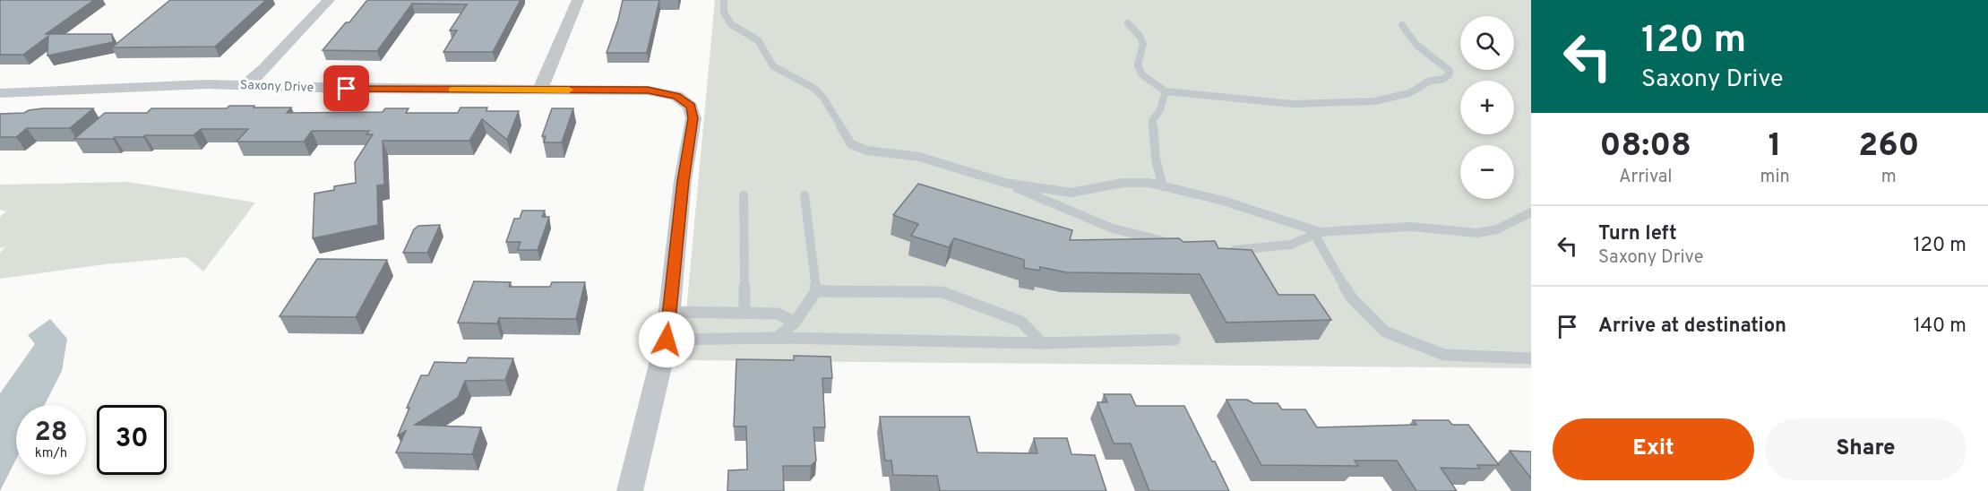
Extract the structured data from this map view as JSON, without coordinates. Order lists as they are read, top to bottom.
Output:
{
  "streets": {
    "street": ["Saxony Drive"]
  },
  "page": {
    "turn": ["120 m", "Saxony Drive"],
    "map_buttons": ["+", "−"],
    "eta": [
      "08:08",
      "Arrival",
      "1",
      "min",
      "260",
      "m"
    ],
    "list": [
      {
        "name": "Turn left",
        "note": "Saxony Drive",
        "value": "120 m"
      },
      {
        "name": "Arrive at destination",
        "value": "140 m"
      }
    ],
    "speed": "28 km/h",
    "limit": "30",
    "buttons": ["Exit", "Share"]
  }
}
